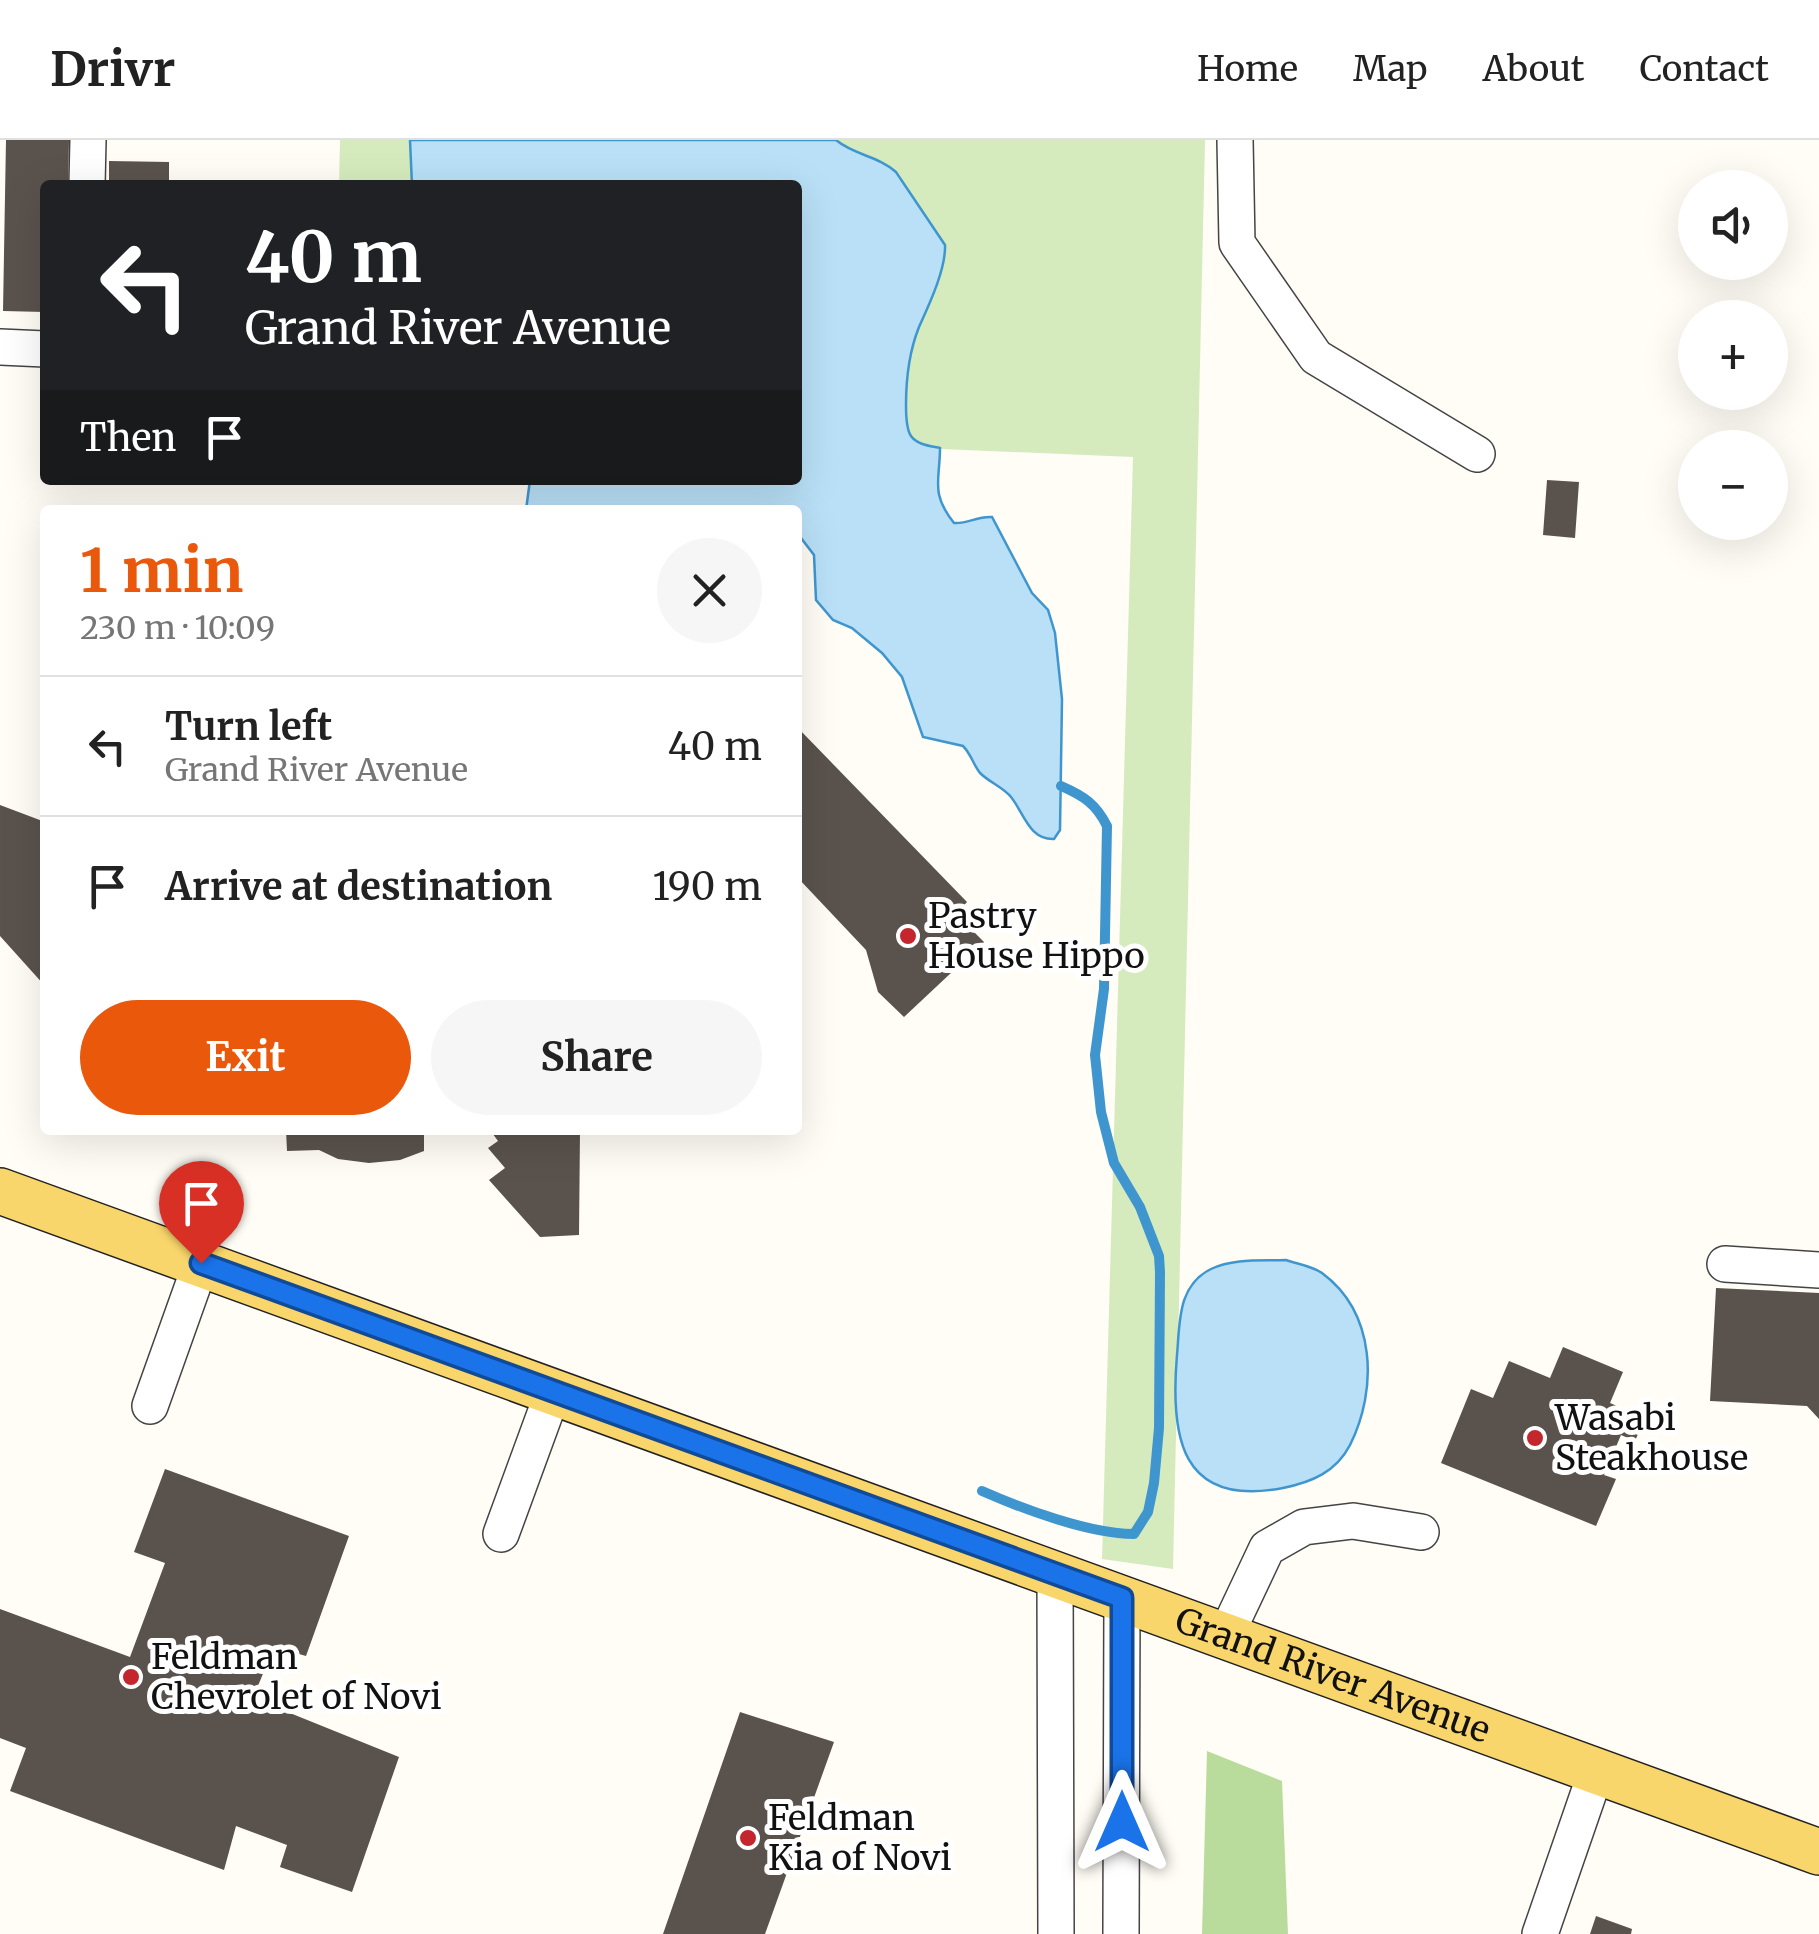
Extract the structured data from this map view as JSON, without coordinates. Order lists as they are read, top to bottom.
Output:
{
  "streets": {
    "main road": ["Grand River Avenue"]
  },
  "places": [
    "Pastry House Hippo",
    "Wasabi Steakhouse",
    "Feldman Chevrolet of Novi",
    "Feldman Kia of Novi"
  ],
  "page": {
    "header": "Drivr",
    "nav": [
      "Home",
      "Map",
      "About",
      "Contact"
    ],
    "map_buttons": ["+", "−"],
    "turn": ["40 m", "Grand River Avenue"],
    "then": "Then",
    "heading": ["1 min", "230 m · 10:09"],
    "list": [
      {
        "name": "Turn left",
        "note": "Grand River Avenue",
        "value": "40 m"
      },
      {
        "name": "Arrive at destination",
        "value": "190 m"
      }
    ],
    "buttons": ["Exit", "Share"]
  }
}
